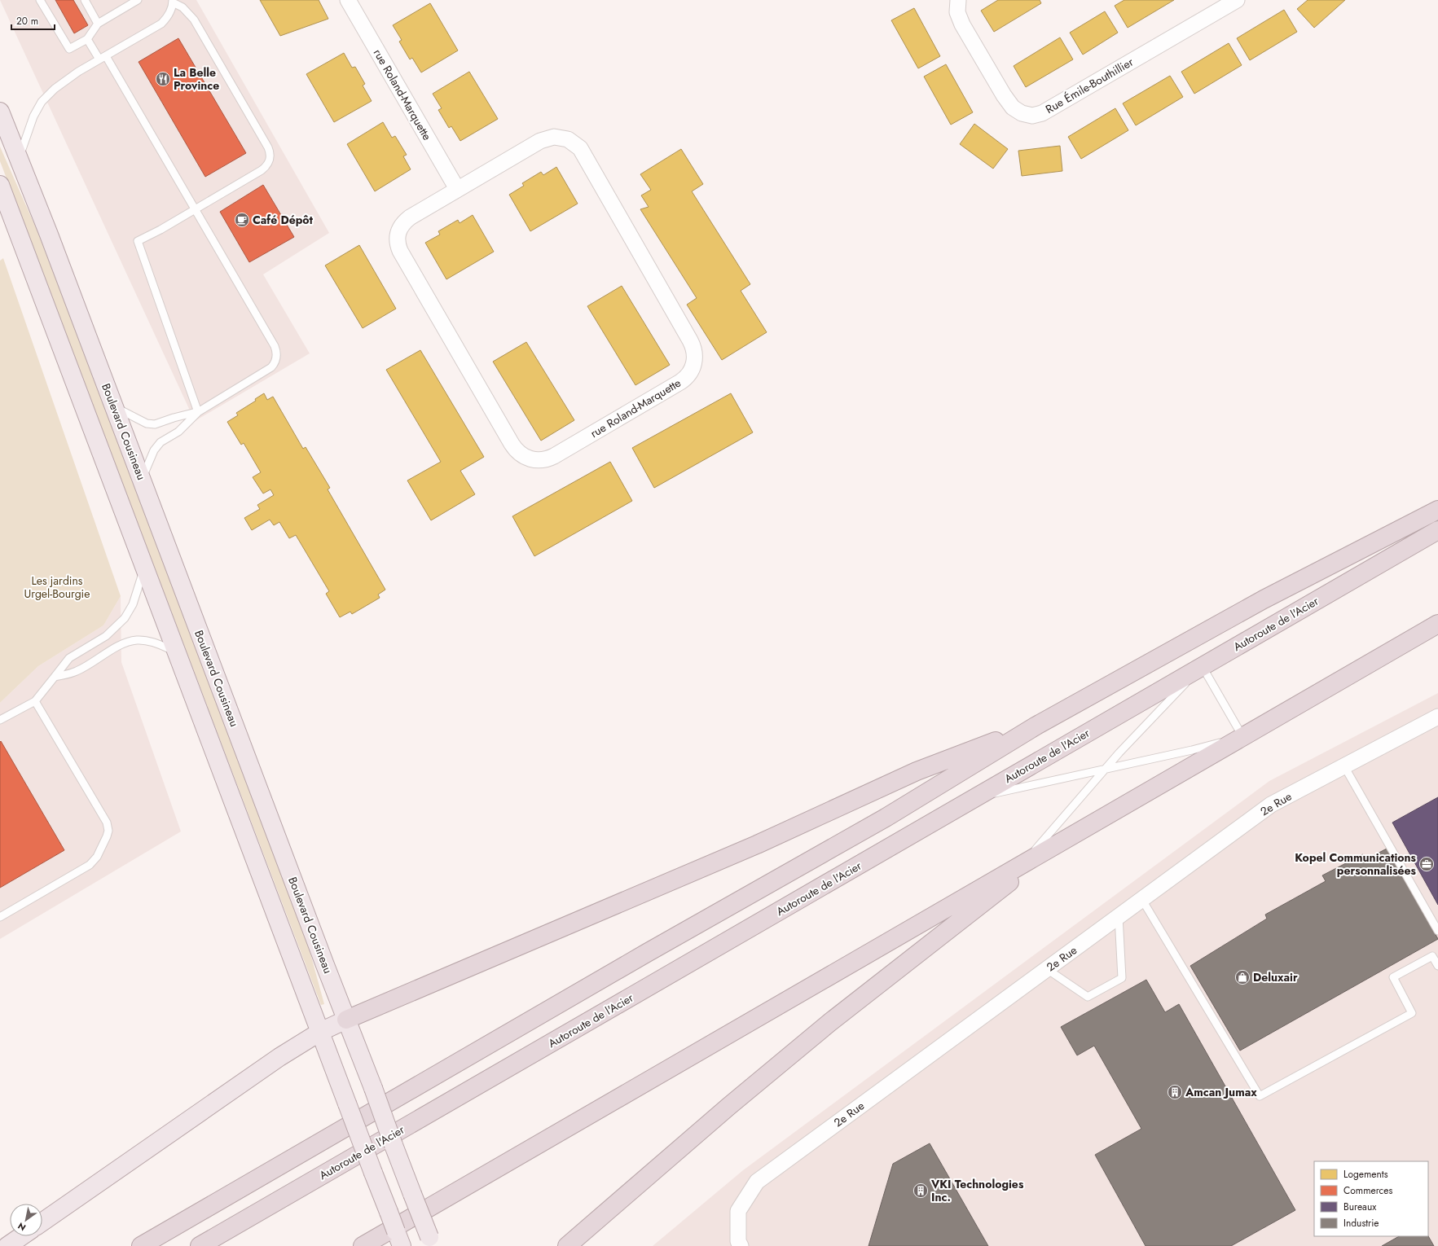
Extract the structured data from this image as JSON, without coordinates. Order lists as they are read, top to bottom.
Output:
{
  "streets": {
    "highway": ["Autoroute de l'Acier"],
    "main road": ["Boulevard Cousineau"],
    "street": ["Rue Émile-Bouthillier", "rue Roland-Marquette", "2e Rue"]
  },
  "parks": ["Les jardins Urgel-Bourgie"],
  "places": {
    "restaurant": ["La Belle Province"],
    "cafe": ["Café Dépôt"],
    "office": ["Kopel Communications personnalisées"],
    "shop": ["Deluxair"],
    "building": ["Amcan Jumax", "VKI Technologies Inc."]
  },
  "legend": [
    "Logements",
    "Commerces",
    "Bureaux",
    "Industrie"
  ],
  "scale_bar": "20 m",
  "north": "bottom left"
}
